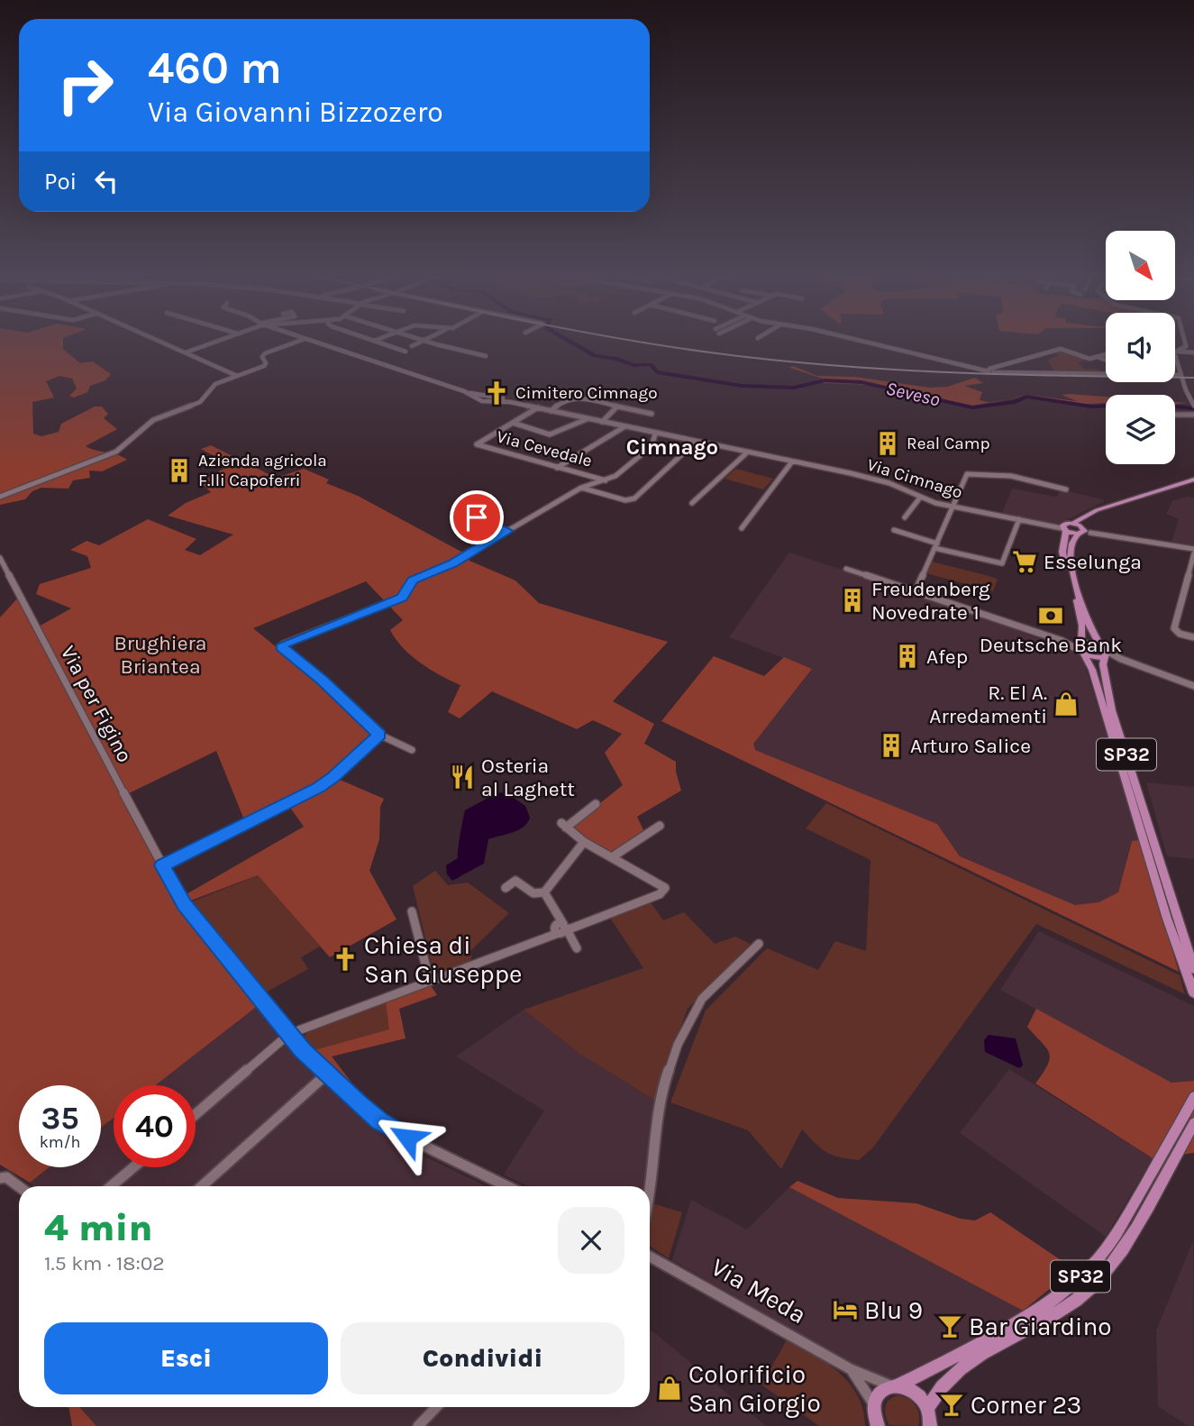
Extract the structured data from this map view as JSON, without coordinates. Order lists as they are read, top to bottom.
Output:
{
  "streets": {
    "main road": ["SP32"],
    "street": [
      "Via Cevedale",
      "Via Cimnago",
      "Via per Figino",
      "Via Meda"
    ]
  },
  "crossings": [
    ["SP32", "Via Meda"]
  ],
  "districts": ["Cimnago"],
  "water": ["Seveso"],
  "parks": ["Brughiera Briantea"],
  "places": {
    "church": ["Cimitero Cimnago", "Chiesa di San Giuseppe"],
    "building": [
      "Real Camp",
      "Azienda agricola F.lli Capoferri",
      "Freudenberg Novedrate 1",
      "Afep",
      "Arturo Salice"
    ],
    "supermarket": ["Esselunga"],
    "bank": ["Deutsche Bank"],
    "shop": ["R. El A. Arredamenti", "Colorificio San Giorgio"],
    "restaurant": ["Osteria al Laghett"],
    "hotel": ["Blu 9"],
    "bar": ["Bar Giardino", "Corner 23"]
  },
  "north": "bottom right",
  "page": {
    "turn": ["460 m", "Via Giovanni Bizzozero"],
    "then": "Poi",
    "speed": "35 km/h",
    "limit": "40",
    "heading": ["4 min", "1.5 km · 18:02"],
    "buttons": ["Esci", "Condividi"]
  }
}
